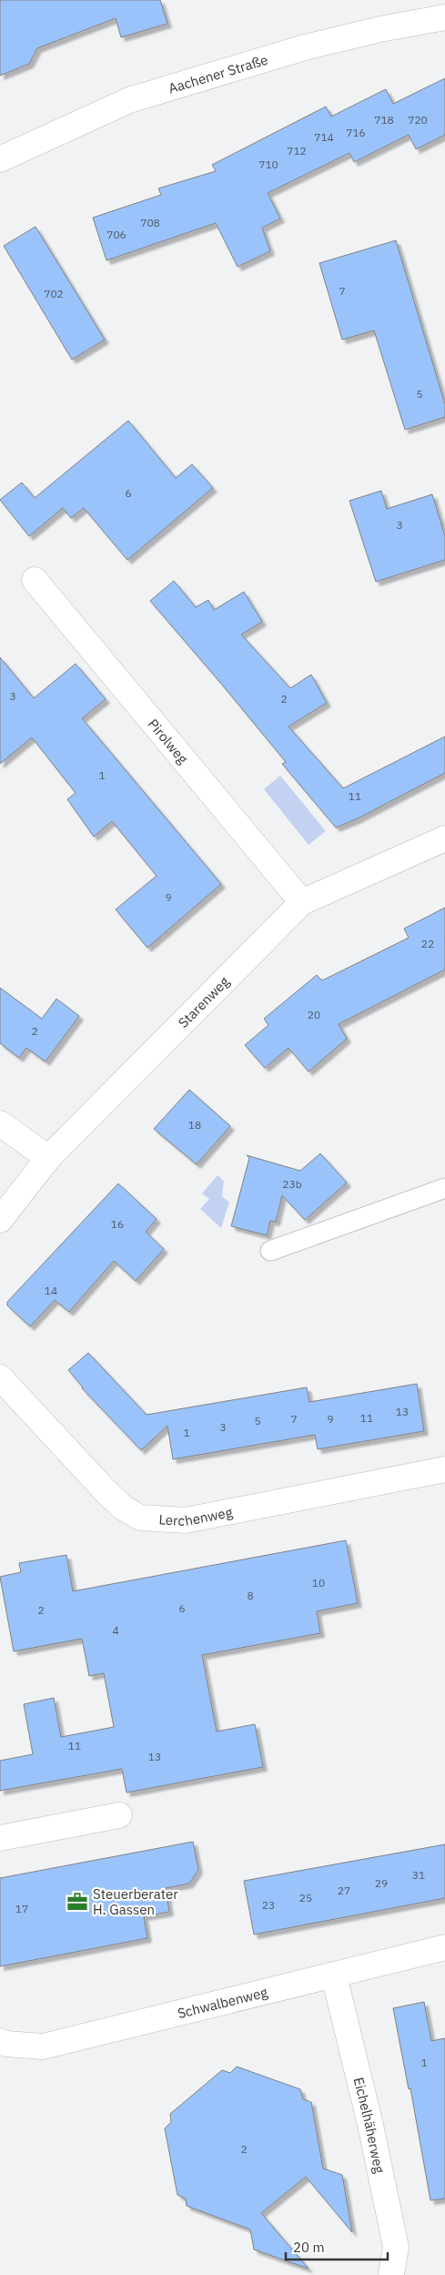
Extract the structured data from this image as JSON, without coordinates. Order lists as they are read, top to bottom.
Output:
{
  "streets": {
    "street": [
      "Aachener Straße",
      "Pirolweg",
      "Starenweg",
      "Lerchenweg",
      "Schwalbenweg",
      "Eichelhäherweg"
    ]
  },
  "crossings": [
    ["Pirolweg", "Starenweg"],
    ["Schwalbenweg", "Eichelhäherweg"]
  ],
  "places": {
    "office": ["Steuerberater H. Gassen"]
  },
  "house_numbers": [
    "718",
    "720",
    "716",
    "714",
    "712",
    "710",
    "708",
    "706",
    "7",
    "702",
    "5",
    "6",
    "3",
    "3",
    "2",
    "1",
    "11",
    "9",
    "22",
    "20",
    "2",
    "18",
    "23b",
    "16",
    "14",
    "13",
    "11",
    "7",
    "9",
    "5",
    "3",
    "1",
    "10",
    "8",
    "6",
    "2",
    "4",
    "11",
    "13",
    "31",
    "29",
    "27",
    "25",
    "23",
    "17",
    "1",
    "2"
  ],
  "scale_bar": "20 m"
}
